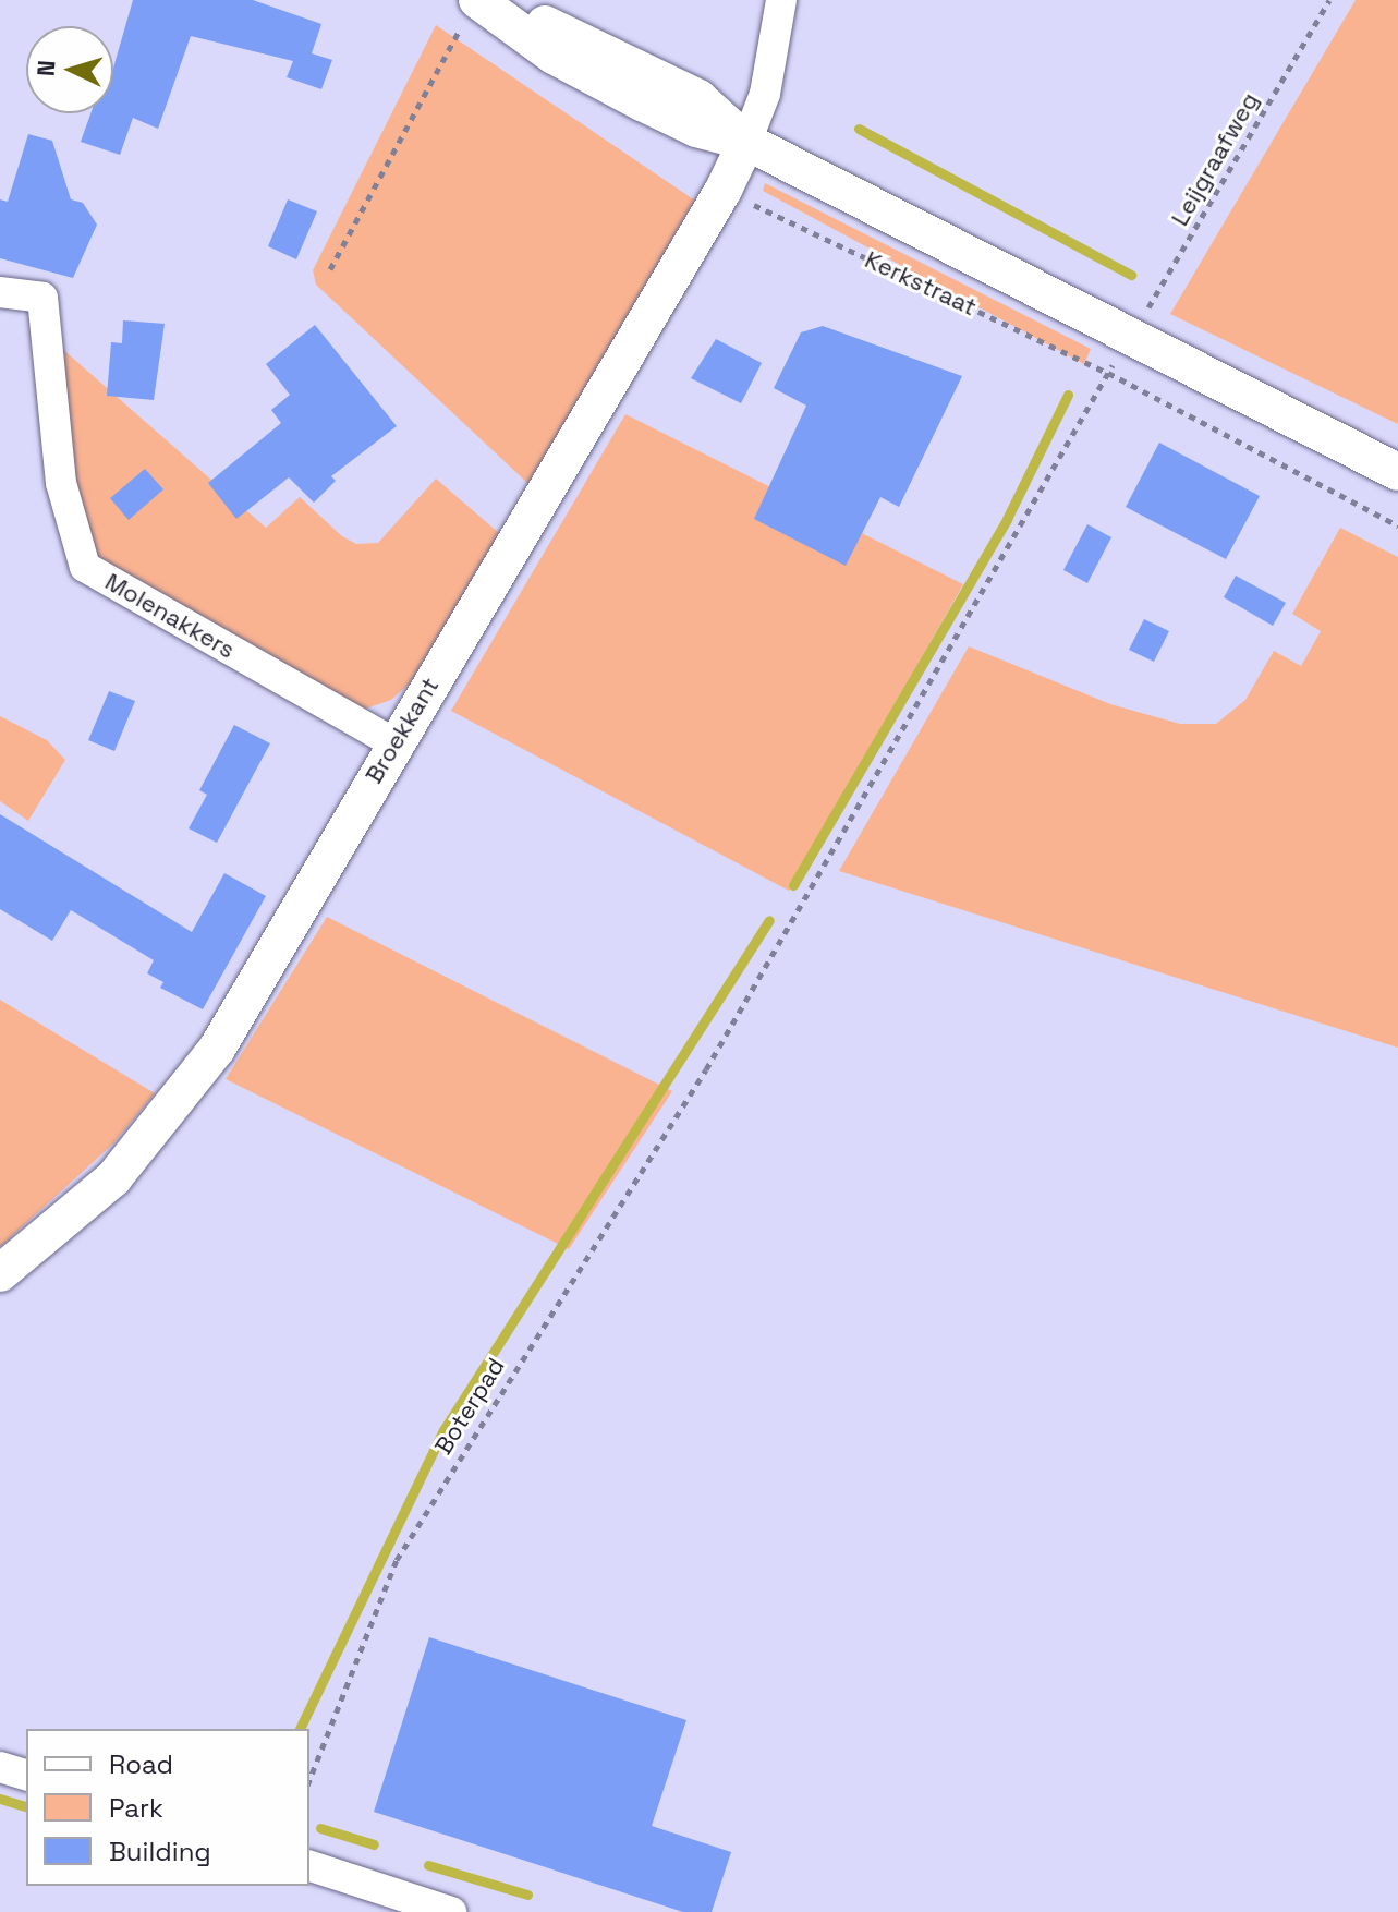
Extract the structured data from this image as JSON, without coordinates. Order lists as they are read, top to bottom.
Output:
{
  "streets": {
    "street": ["Kerkstraat", "Molenakkers", "Broekkant"],
    "path": ["Leijgraafweg", "Boterpad"]
  },
  "crossings": [
    ["Leijgraafweg", "Kerkstraat"],
    ["Leijgraafweg", "Boterpad"],
    ["Kerkstraat", "Broekkant"],
    ["Kerkstraat", "Boterpad"],
    ["Molenakkers", "Broekkant"]
  ],
  "legend": ["Road", "Park", "Building"],
  "north": "left"
}
